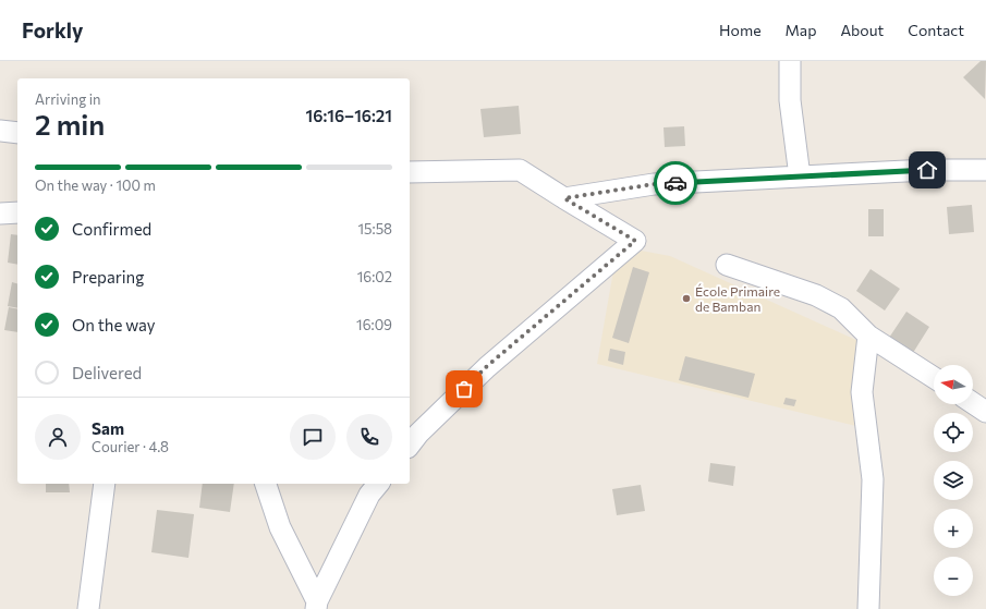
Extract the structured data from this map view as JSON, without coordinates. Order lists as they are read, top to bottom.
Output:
{
  "places": ["École Primaire de Bamban"],
  "north": "left",
  "page": {
    "header": "Forkly",
    "nav": [
      "Home",
      "Map",
      "About",
      "Contact"
    ],
    "heading": ["2 min", "Arriving in", "16:16–16:21"],
    "panel": ["Sam", "Courier · 4.8"],
    "bar": "On the way · 100 m",
    "list": [
      ["Confirmed", "15:58"],
      ["Preparing", "16:02"],
      ["On the way", "16:09"],
      "Delivered"
    ],
    "map_buttons": ["+", "−"]
  }
}
